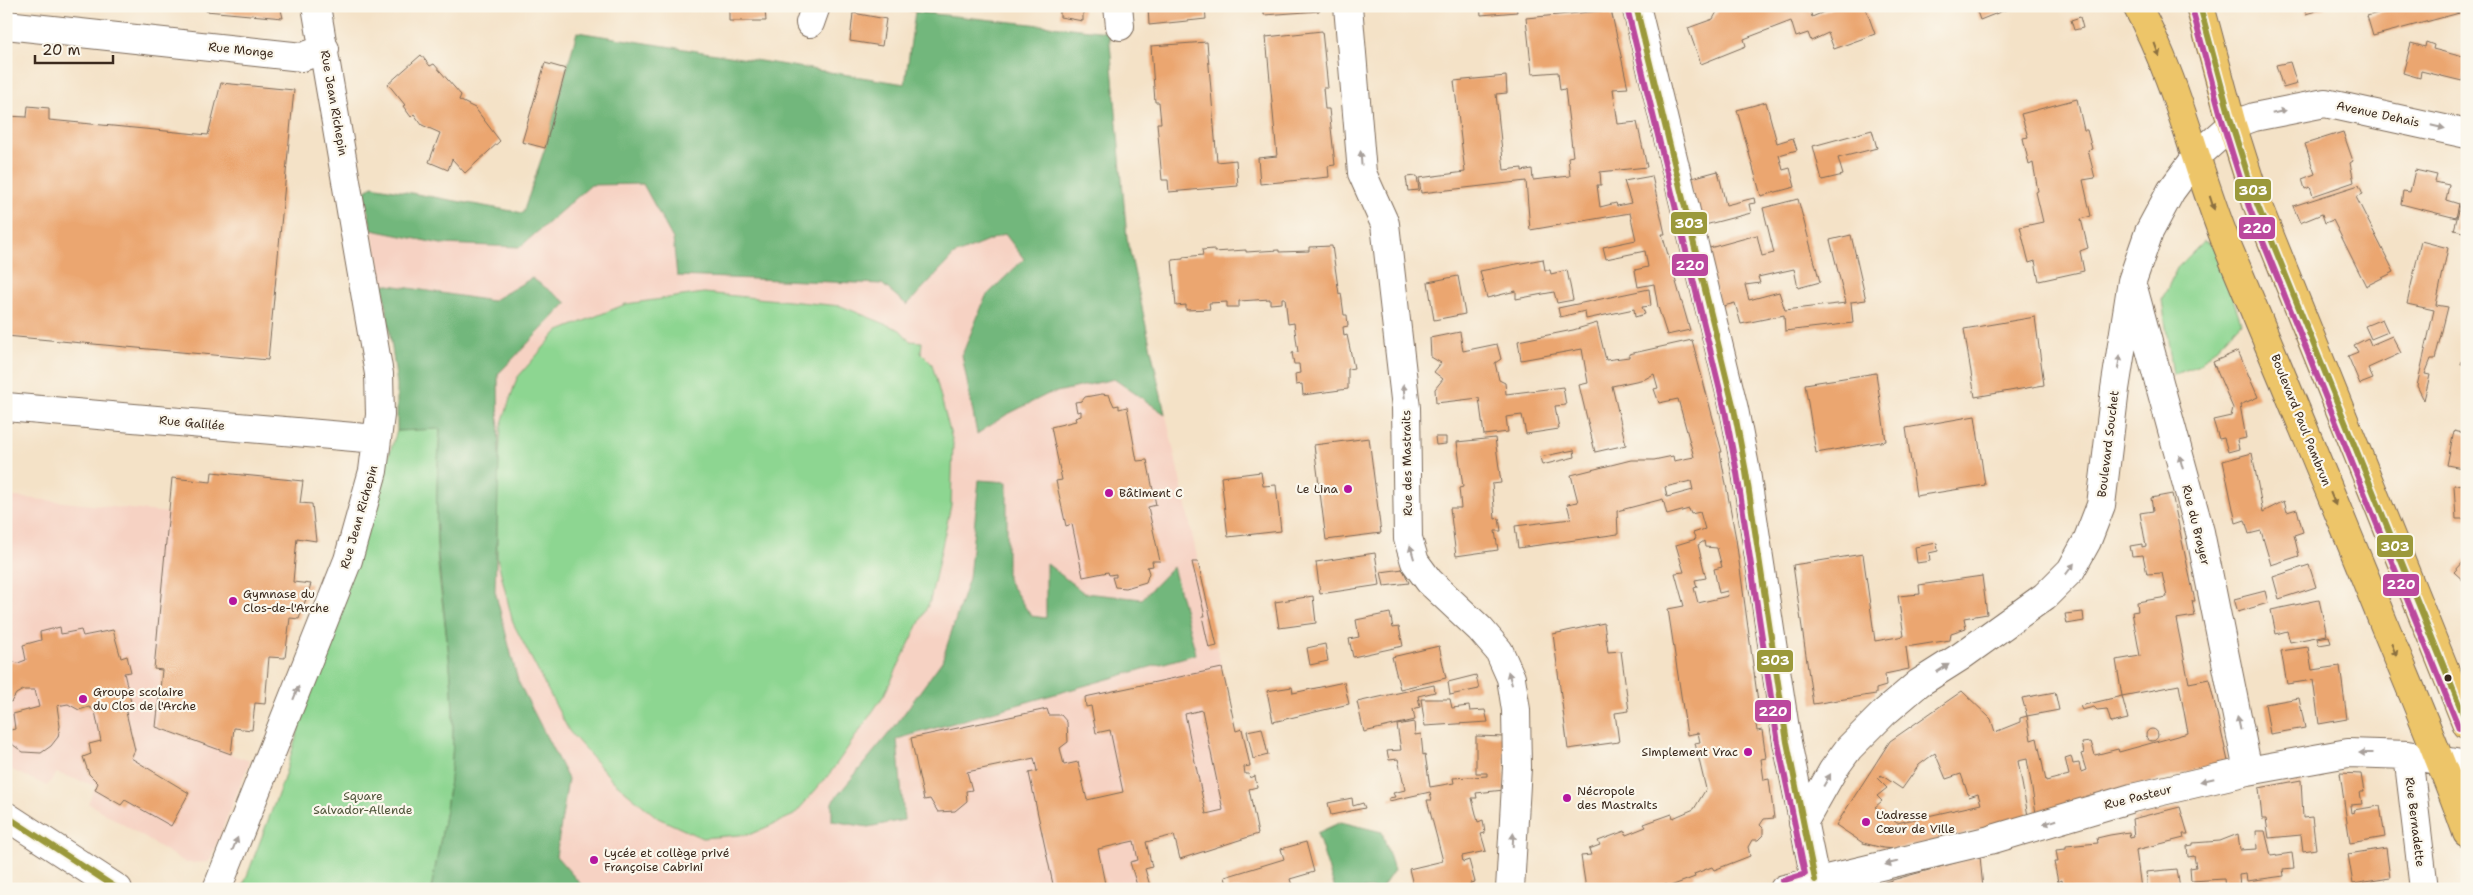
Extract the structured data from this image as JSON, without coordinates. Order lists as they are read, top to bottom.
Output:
{
  "streets": {
    "main road": ["Boulevard Paul Pambrun"],
    "street": [
      "Rue Monge",
      "Rue Jean Richepin",
      "Avenue Dehais",
      "Rue Galilée",
      "Boulevard Souchet",
      "Rue des Mastraits",
      "Rue du Brayer",
      "Rue Pasteur",
      "Rue Bernadette"
    ]
  },
  "crossings": [
    ["Rue Monge", "Rue Jean Richepin"],
    ["Rue Jean Richepin", "Rue Galilée"],
    ["Avenue Dehais", "Boulevard Souchet"],
    ["Boulevard Paul Pambrun", "Boulevard Souchet"],
    ["Boulevard Paul Pambrun", "Rue Pasteur"],
    ["Boulevard Souchet", "Rue du Brayer"],
    ["Rue du Brayer", "Rue Pasteur"],
    ["Rue Pasteur", "Rue Bernadette"]
  ],
  "one_way": [
    "Rue Jean Richepin",
    "Avenue Dehais",
    "Boulevard Souchet",
    "Rue des Mastraits",
    "Rue du Brayer",
    "Rue Pasteur"
  ],
  "parks": ["Square Salvador-Allende"],
  "places": [
    "Le Lina",
    "Bâtiment C",
    "Gymnase du Clos-de-l'Arche",
    "Groupe scolaire du Clos de l'Arche",
    "Simplement Vrac",
    "Nécropole des Mastraits",
    "L'adresse Cœur de Ville",
    "Lycée et collège privé Françoise Cabrini"
  ],
  "lines": ["transit line 303", "transit line 220"],
  "scale_bar": "20 m"
}
